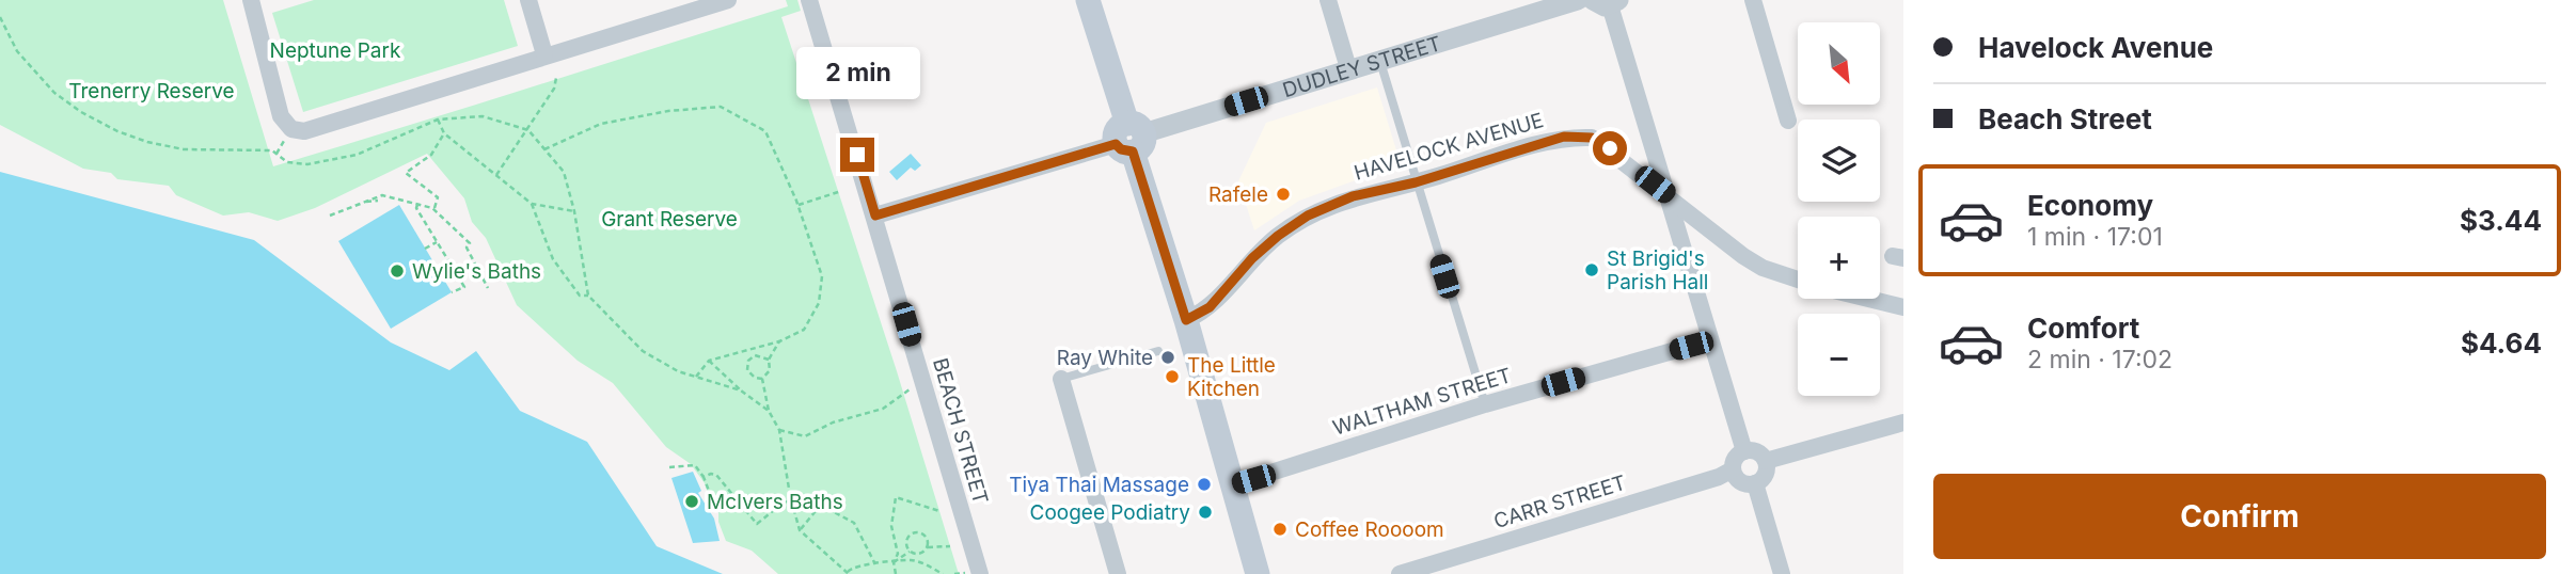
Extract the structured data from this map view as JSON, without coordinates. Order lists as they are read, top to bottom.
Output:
{
  "streets": {
    "street": [
      "DUDLEY STREET",
      "HAVELOCK AVENUE",
      "WALTHAM STREET",
      "BEACH STREET",
      "CARR STREET"
    ]
  },
  "crossings": [
    ["DUDLEY STREET", "BEACH STREET"]
  ],
  "parks": ["Neptune Park", "Trenerry Reserve", "Grant Reserve"],
  "places": [
    "Rafele",
    "St Brigid's Parish Hall",
    "Wylie's Baths",
    "Ray White",
    "The Little Kitchen",
    "Tiya Thai Massage",
    "McIvers Baths",
    "Coogee Podiatry",
    "Coffee Roooom"
  ],
  "north": "bottom right",
  "page": {
    "banner": ["Havelock Avenue", "Beach Street"],
    "map_buttons": ["+", "−"],
    "bubble": "2 min",
    "list": [
      {
        "name": "Economy",
        "note": "1 min · 17:01",
        "value": "$3.44"
      },
      {
        "name": "Comfort",
        "note": "2 min · 17:02",
        "value": "$4.64"
      }
    ],
    "buttons": "Confirm"
  }
}
